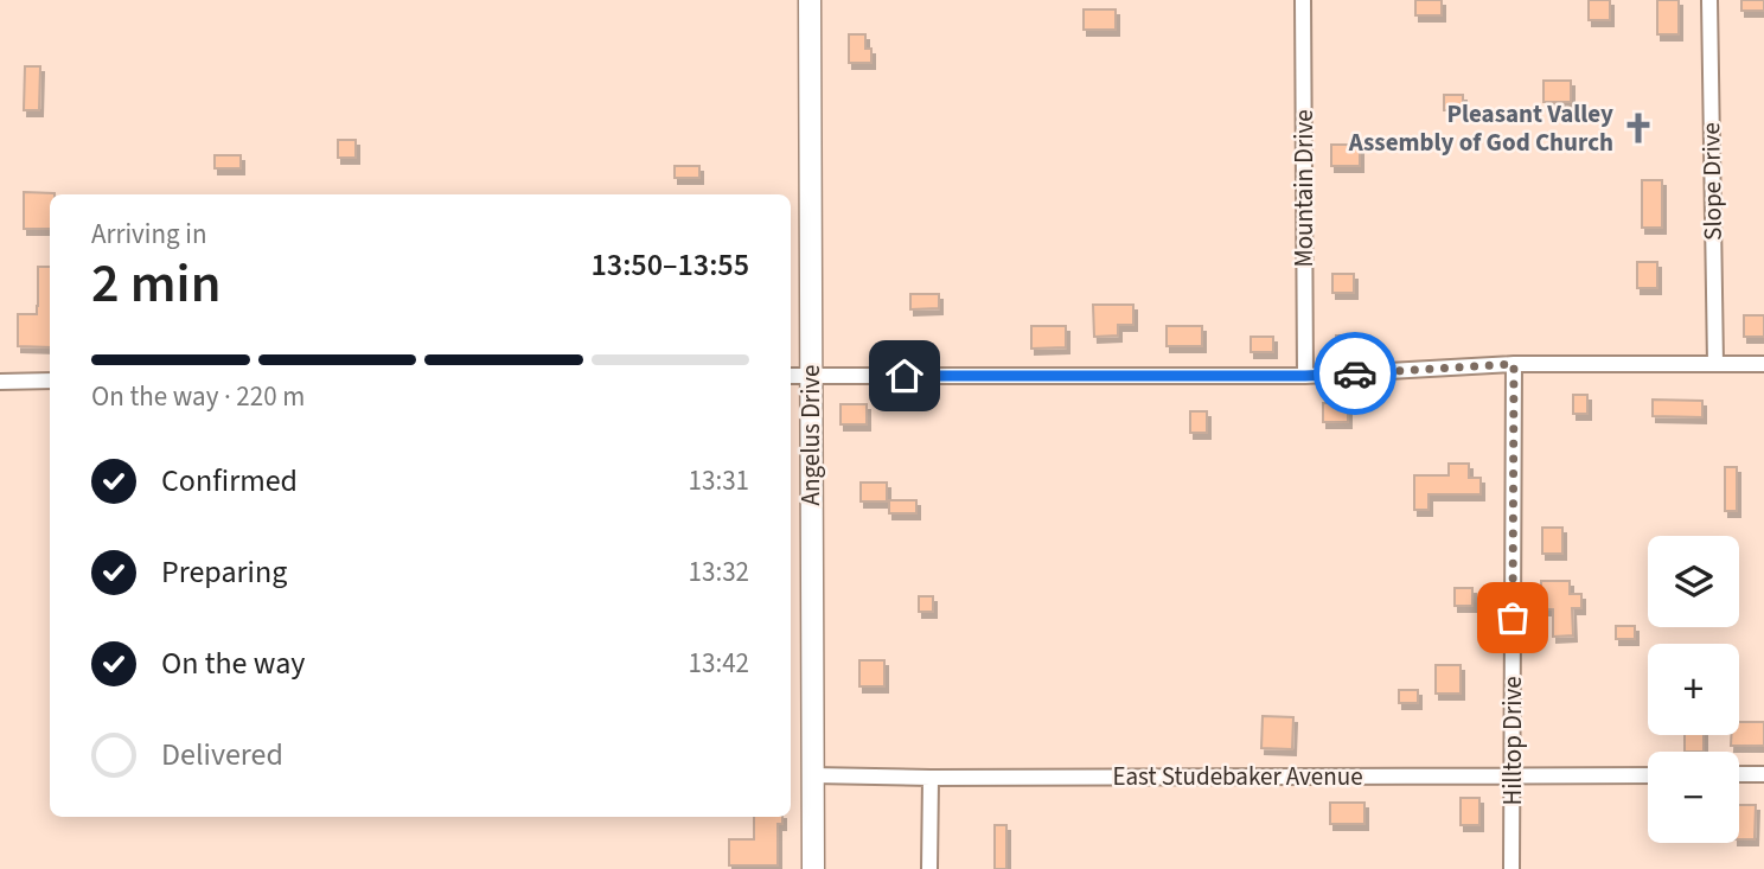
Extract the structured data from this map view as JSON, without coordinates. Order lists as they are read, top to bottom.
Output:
{
  "streets": {
    "street": [
      "Slope Drive",
      "Mountain Drive",
      "Angelus Drive",
      "Hilltop Drive",
      "East Studebaker Avenue"
    ]
  },
  "crossings": [
    ["Angelus Drive", "East Studebaker Avenue"],
    ["Hilltop Drive", "East Studebaker Avenue"]
  ],
  "places": {
    "church": ["Pleasant Valley Assembly of God Church"]
  },
  "page": {
    "heading": ["2 min", "Arriving in", "13:50–13:55"],
    "bar": "On the way · 220 m",
    "list": [
      ["Confirmed", "13:31"],
      ["Preparing", "13:32"],
      ["On the way", "13:42"],
      "Delivered"
    ],
    "map_buttons": ["+", "−"]
  }
}
